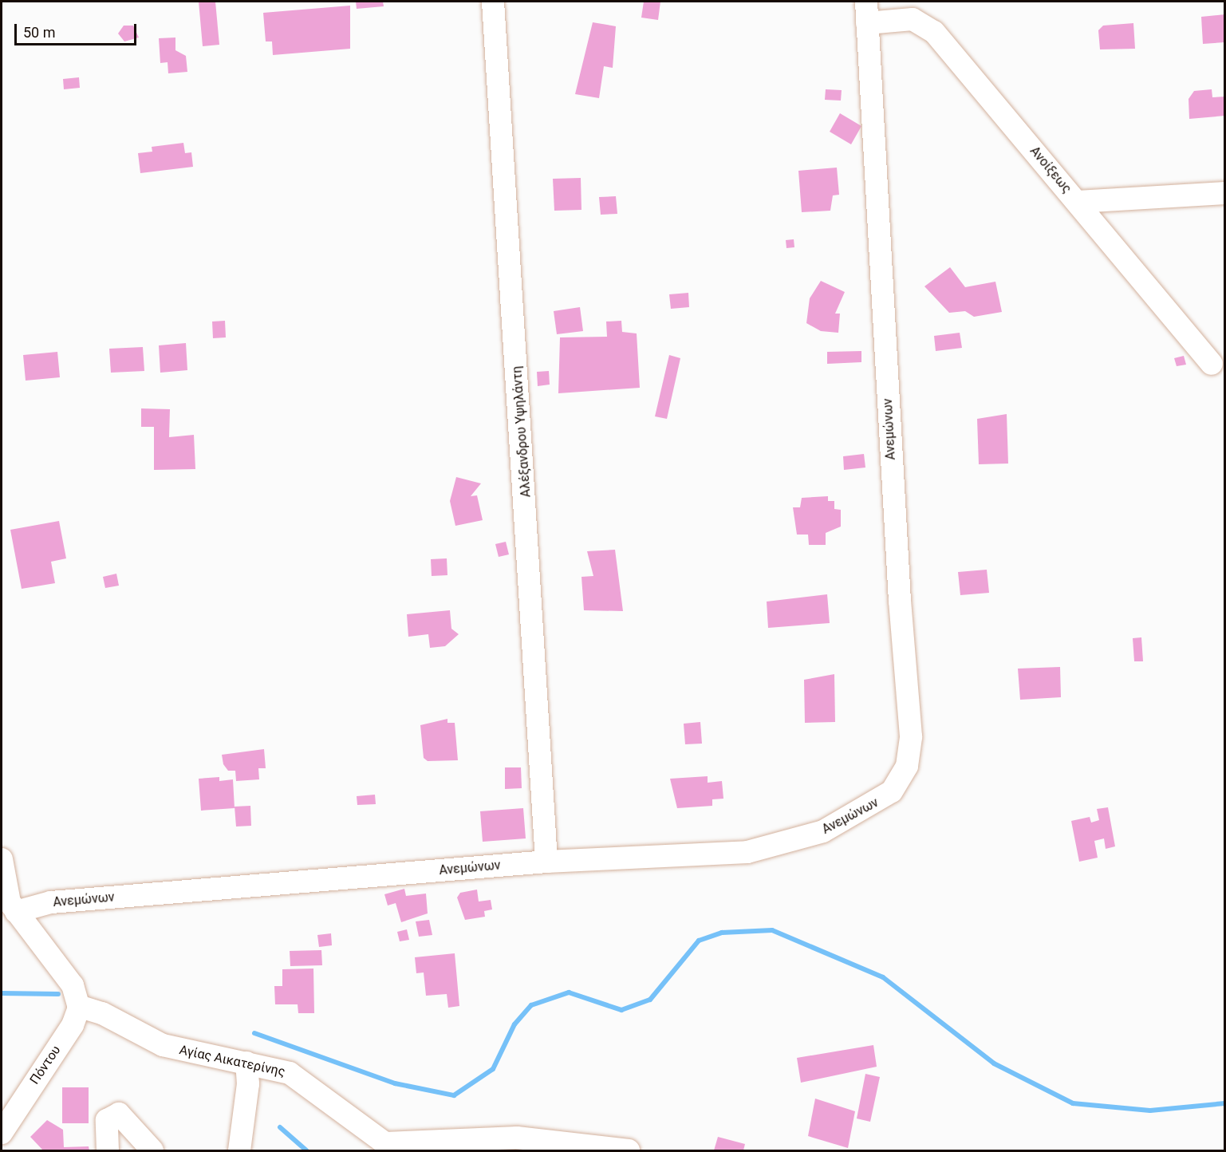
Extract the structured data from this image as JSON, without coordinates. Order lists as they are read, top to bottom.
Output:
{
  "streets": {
    "street": [
      "Ανοίξεως",
      "Ανεμώνων",
      "Αλέξανδρου Υψηλάντη",
      "Αγίας Αικατερίνης",
      "Πόντου"
    ]
  },
  "crossings": [
    ["Ανοίξεως", "Ανεμώνων"],
    ["Ανεμώνων", "Αλέξανδρου Υψηλάντη"],
    ["Αγίας Αικατερίνης", "Πόντου"]
  ],
  "scale_bar": "50 m"
}
